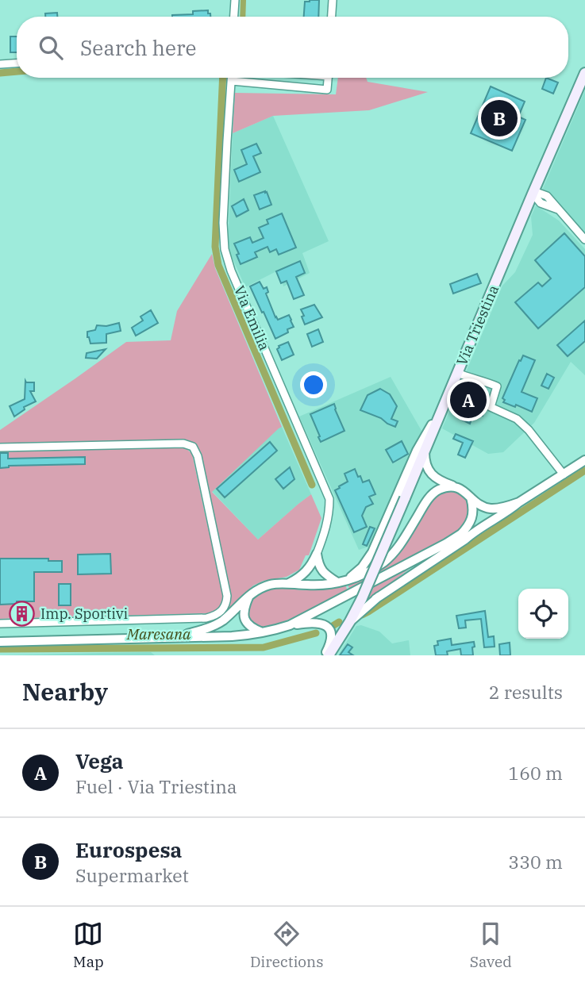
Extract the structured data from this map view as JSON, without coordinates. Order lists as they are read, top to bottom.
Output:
{
  "streets": {
    "main road": ["Via Triestina"],
    "street": ["Via Emilia"]
  },
  "water": ["Maresana"],
  "places": {
    "building": ["Imp. Sportivi"]
  },
  "page": {
    "search": "Search here",
    "pins": ["B", "A"],
    "heading": ["Nearby", "2 results"],
    "list": [
      {
        "mark": "A",
        "name": "Vega",
        "note": "Fuel · Via Triestina",
        "value": "160 m"
      },
      {
        "mark": "B",
        "name": "Eurospesa",
        "note": "Supermarket",
        "value": "330 m"
      }
    ],
    "nav": ["Map", "Directions", "Saved"]
  }
}
